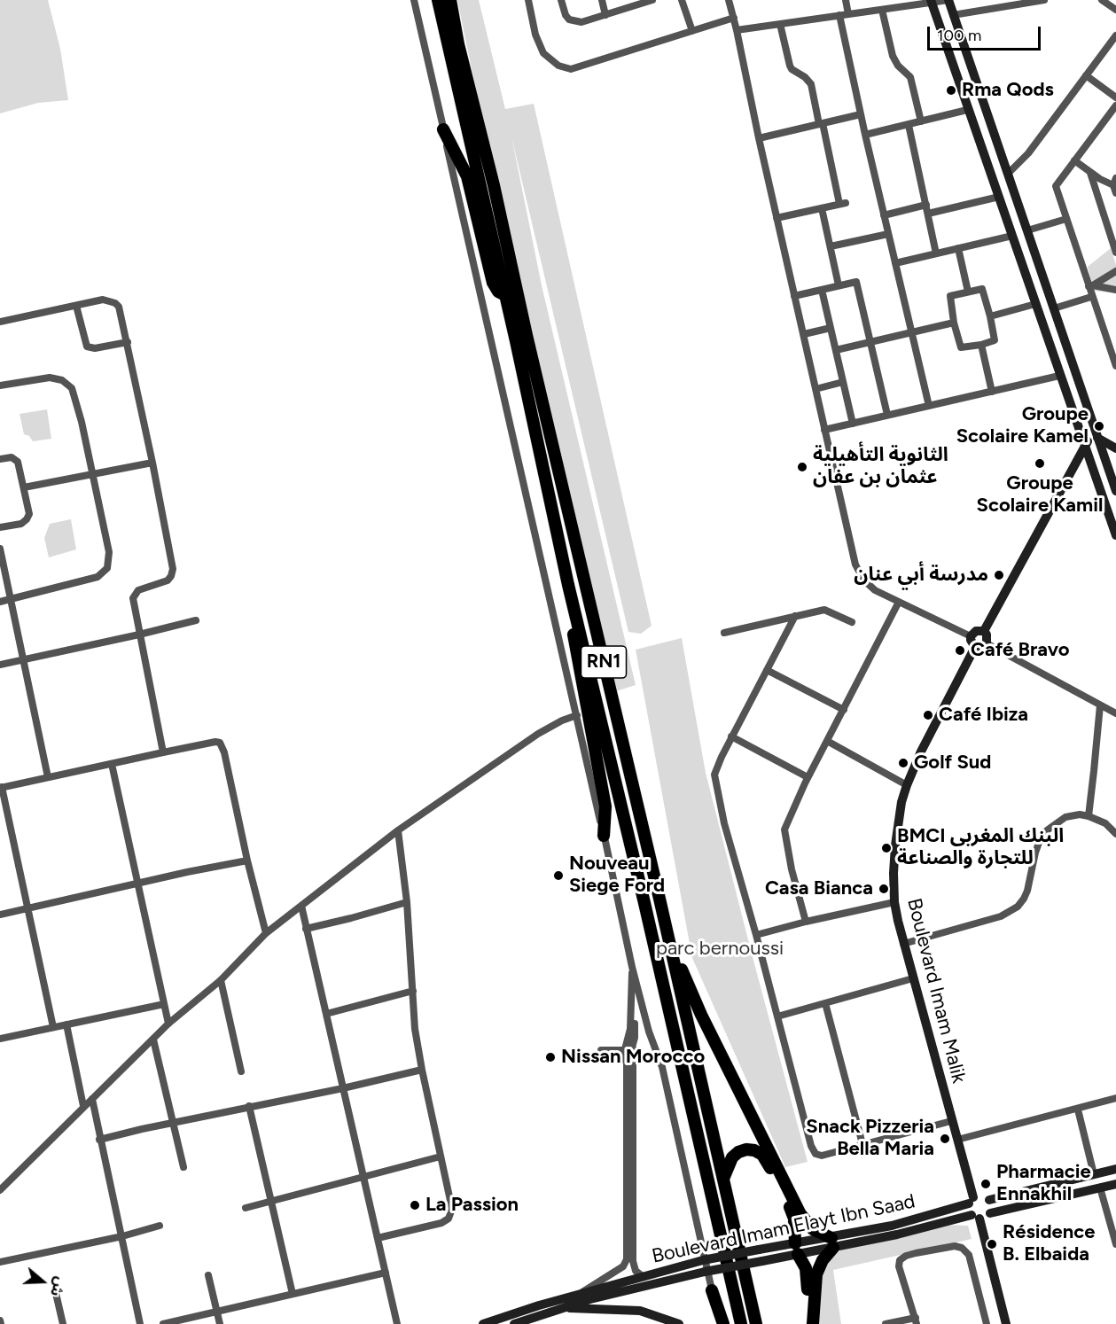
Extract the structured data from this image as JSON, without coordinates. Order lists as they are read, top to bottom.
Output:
{
  "streets": {
    "highway": ["RN1"],
    "street": ["Boulevard Imam Malik", "Boulevard Imam Elayt Ibn Saad"]
  },
  "crossings": [
    ["Boulevard Imam Malik", "Boulevard Imam Elayt Ibn Saad"]
  ],
  "parks": ["parc bernoussi"],
  "places": [
    "Rma Qods",
    "Groupe Scolaire Kamel",
    "Groupe Scolaire Kamil",
    "الثانوية التأهيلية عثمان بن عفان",
    "مدرسة أبي عنان",
    "Café Bravo",
    "Café Ibiza",
    "Golf Sud",
    "BMCI البنك المغربي للتجارة والصناعة",
    "Nouveau Siege Ford",
    "Casa Bianca",
    "Nissan Morocco",
    "Snack Pizzeria Bella Maria",
    "Pharmacie Ennakhil",
    "La Passion",
    "Résidence B. Elbaida"
  ],
  "scale_bar": "100 m",
  "north": "right"
}
